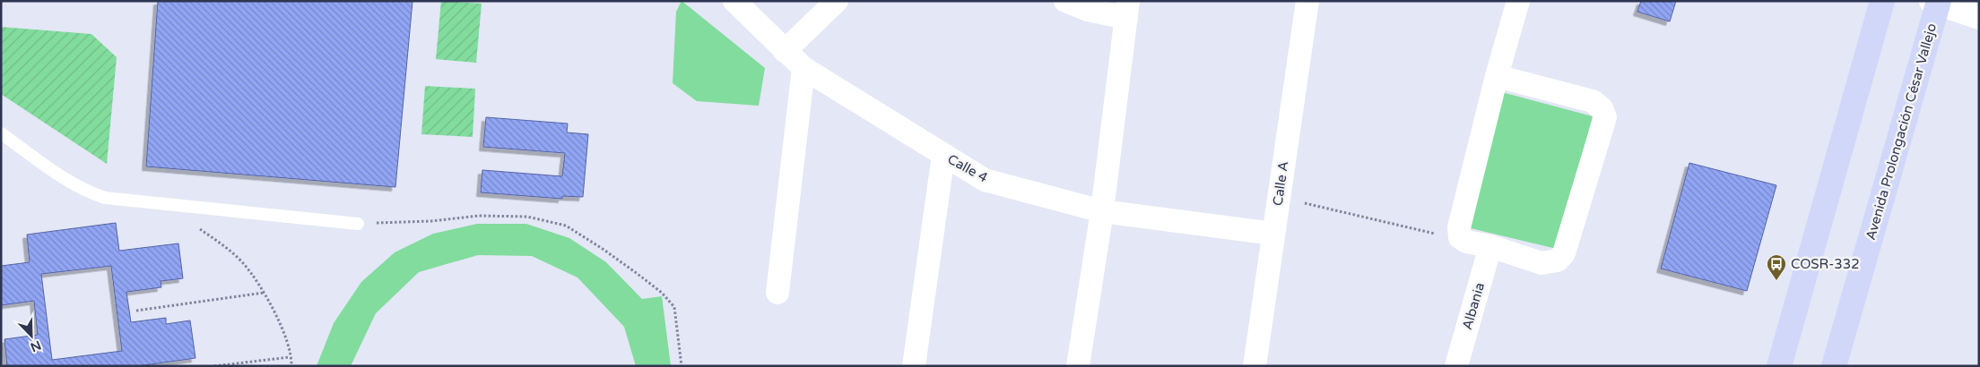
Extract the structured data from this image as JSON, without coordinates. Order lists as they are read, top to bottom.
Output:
{
  "streets": {
    "main road": ["Avenida Prolongación César Vallejo"],
    "street": ["Calle 4", "Calle A", "Albania"]
  },
  "crossings": [
    ["Calle 4", "Calle A"]
  ],
  "places": {
    "bus stop": ["COSR-332"]
  },
  "north": "bottom right"
}
